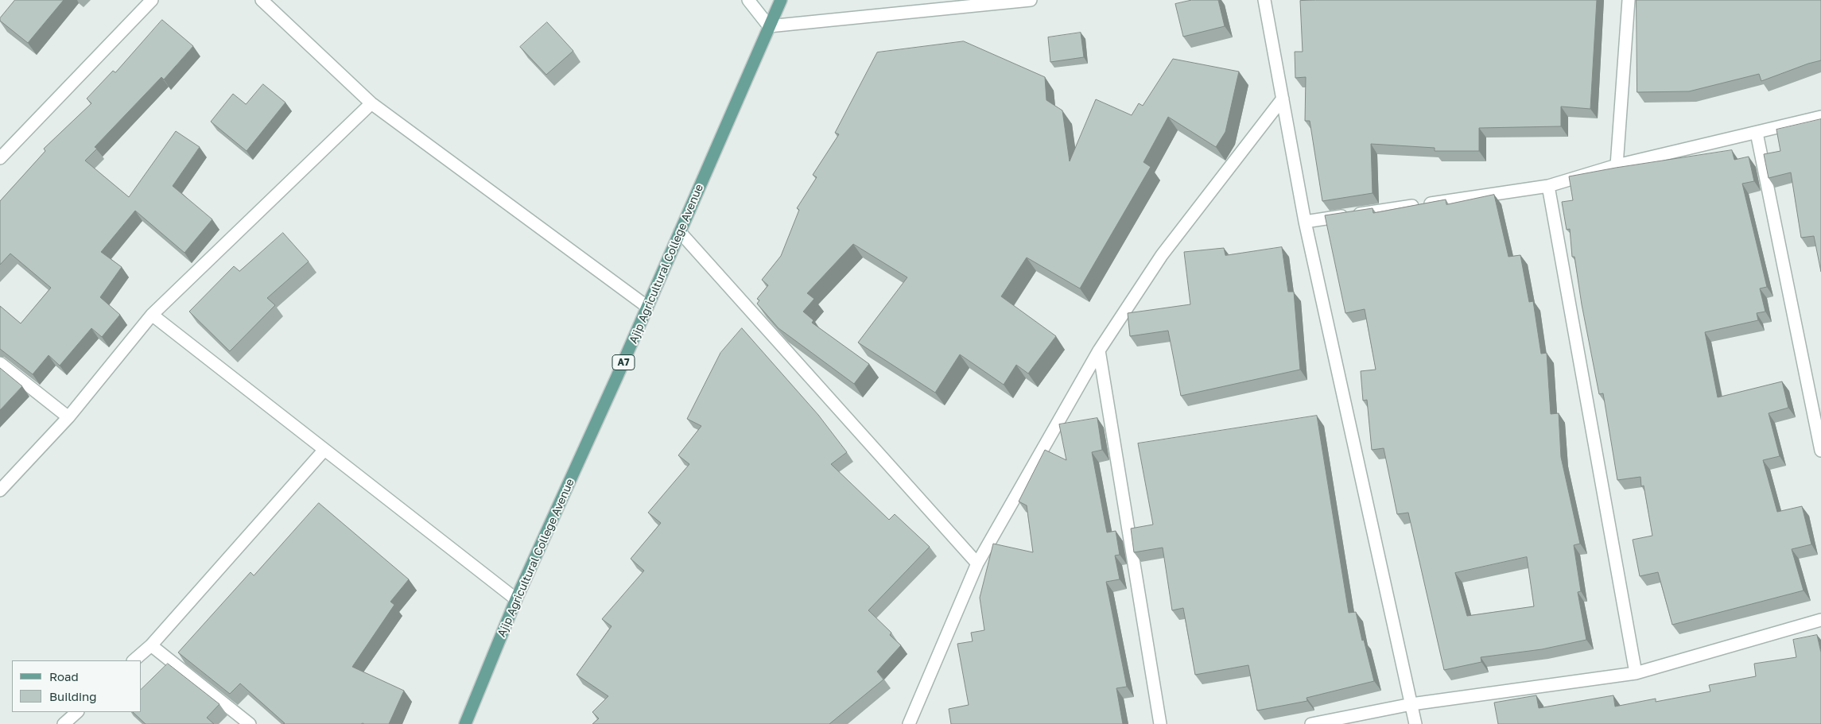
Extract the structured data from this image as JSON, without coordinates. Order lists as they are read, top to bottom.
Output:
{
  "streets": {
    "main road": ["Ajip Agricultural College Avenue", "A7"]
  },
  "legend": ["Road", "Building"]
}
